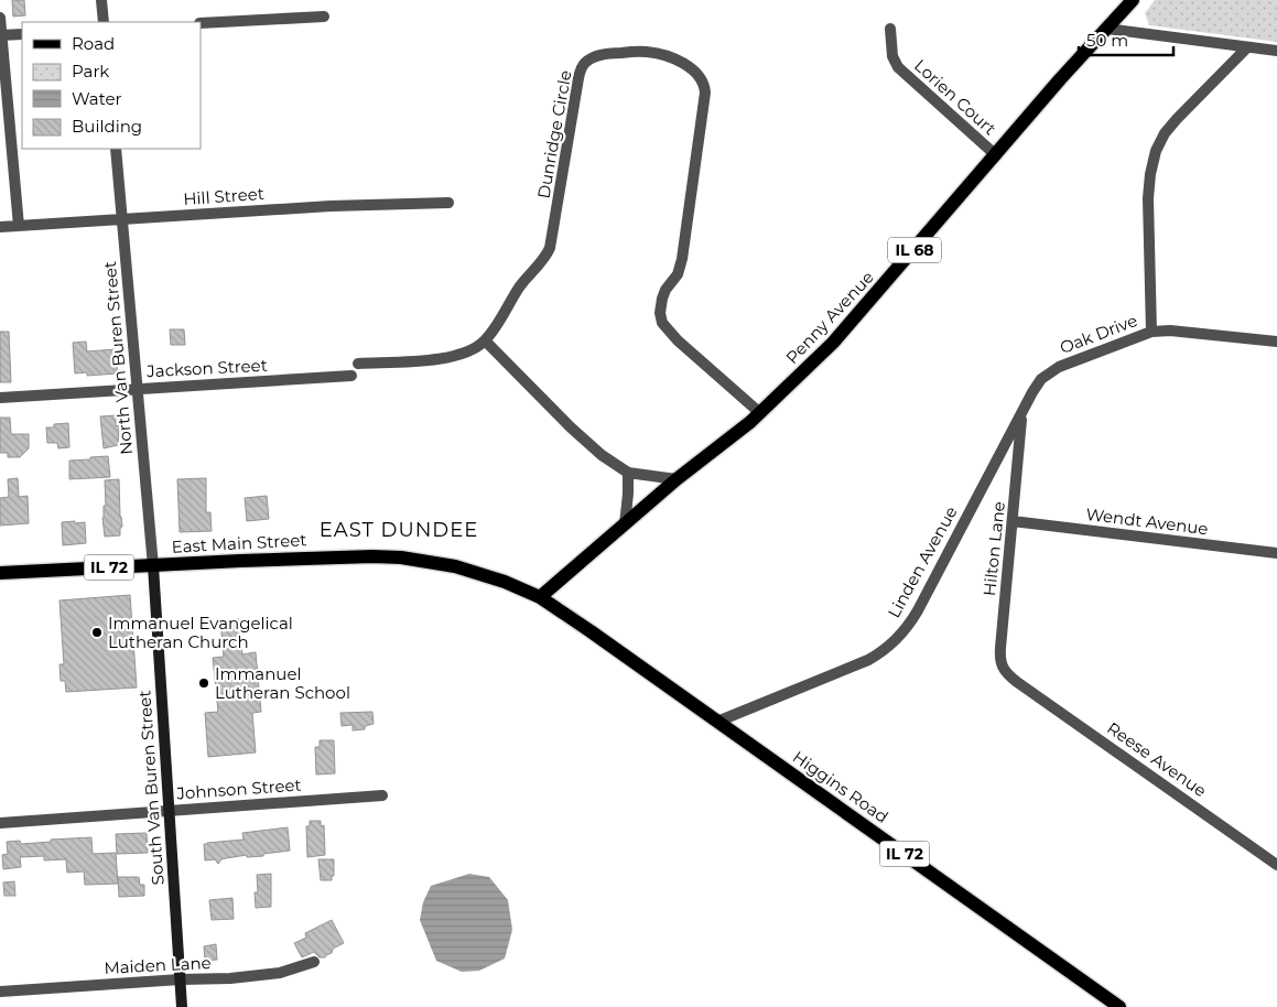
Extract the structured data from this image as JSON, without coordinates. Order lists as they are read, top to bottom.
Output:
{
  "streets": {
    "main road": [
      "IL 68",
      "Penny Avenue",
      "East Main Street",
      "IL 72",
      "Higgins Road"
    ],
    "street": [
      "Lorien Court",
      "Dunridge Circle",
      "Hill Street",
      "Oak Drive",
      "North Van Buren Street",
      "Jackson Street",
      "Wendt Avenue",
      "Hilton Lane",
      "Linden Avenue",
      "Reese Avenue",
      "South Van Buren Street",
      "Johnson Street",
      "Maiden Lane"
    ]
  },
  "crossings": [
    ["Lorien Court", "Penny Avenue"],
    ["Dunridge Circle", "Penny Avenue"],
    ["Hill Street", "North Van Buren Street"],
    ["Penny Avenue", "East Main Street"],
    ["Penny Avenue", "Higgins Road"],
    ["Oak Drive", "Hilton Lane"],
    ["Oak Drive", "Linden Avenue"],
    ["North Van Buren Street", "Jackson Street"],
    ["North Van Buren Street", "East Main Street"],
    ["North Van Buren Street", "South Van Buren Street"],
    ["Wendt Avenue", "Hilton Lane"],
    ["East Main Street", "Higgins Road"],
    ["East Main Street", "South Van Buren Street"],
    ["Hilton Lane", "Linden Avenue"],
    ["Hilton Lane", "Reese Avenue"],
    ["Linden Avenue", "Higgins Road"],
    ["South Van Buren Street", "Johnson Street"],
    ["South Van Buren Street", "Maiden Lane"]
  ],
  "districts": ["EAST DUNDEE"],
  "places": ["Immanuel Evangelical Lutheran Church", "Immanuel Lutheran School"],
  "legend": [
    "Road",
    "Park",
    "Water",
    "Building"
  ],
  "scale_bar": "50 m"
}
